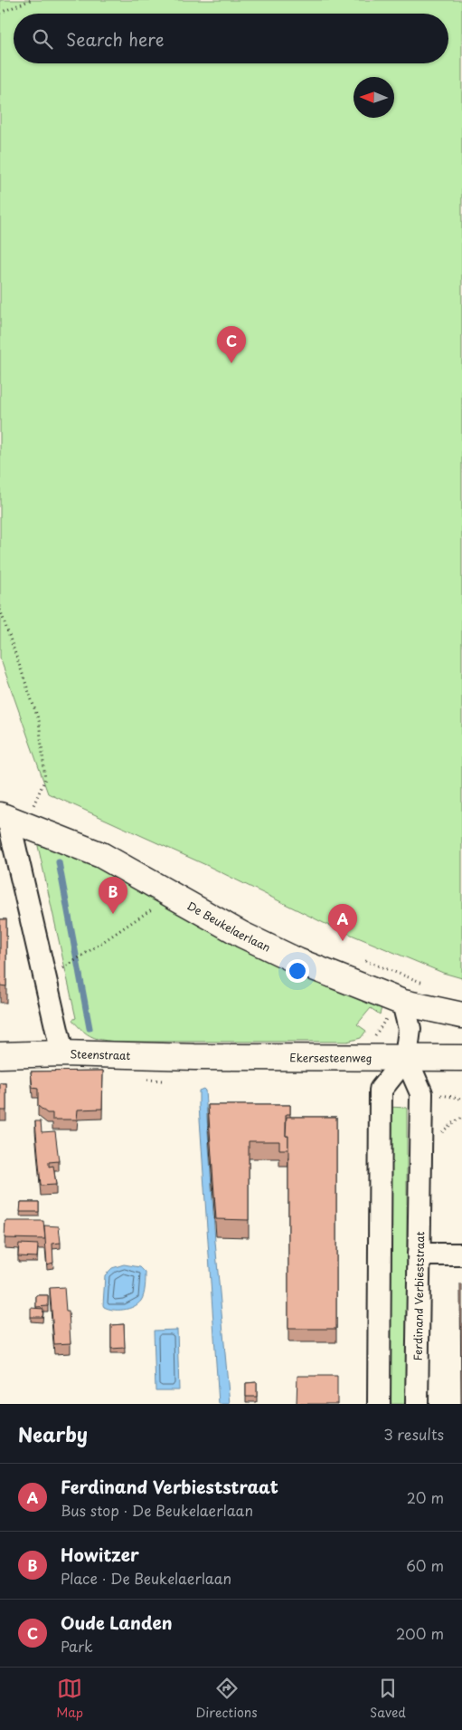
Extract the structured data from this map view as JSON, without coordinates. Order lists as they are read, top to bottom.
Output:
{
  "streets": {
    "main road": ["De Beukelaerlaan", "Steenstraat", "Ekersesteenweg"],
    "street": ["Ferdinand Verbieststraat"]
  },
  "crossings": [
    ["De Beukelaerlaan", "Steenstraat"],
    ["Steenstraat", "Ekersesteenweg"],
    ["Ekersesteenweg", "Ferdinand Verbieststraat"]
  ],
  "north": "left",
  "page": {
    "search": "Search here",
    "pins": ["C", "B", "A"],
    "heading": ["Nearby", "3 results"],
    "list": [
      {
        "mark": "A",
        "name": "Ferdinand Verbieststraat",
        "note": "Bus stop · De Beukelaerlaan",
        "value": "20 m"
      },
      {
        "mark": "B",
        "name": "Howitzer",
        "note": "Place · De Beukelaerlaan",
        "value": "60 m"
      },
      {
        "mark": "C",
        "name": "Oude Landen",
        "note": "Park",
        "value": "200 m"
      }
    ],
    "nav": ["Map", "Directions", "Saved"]
  }
}
